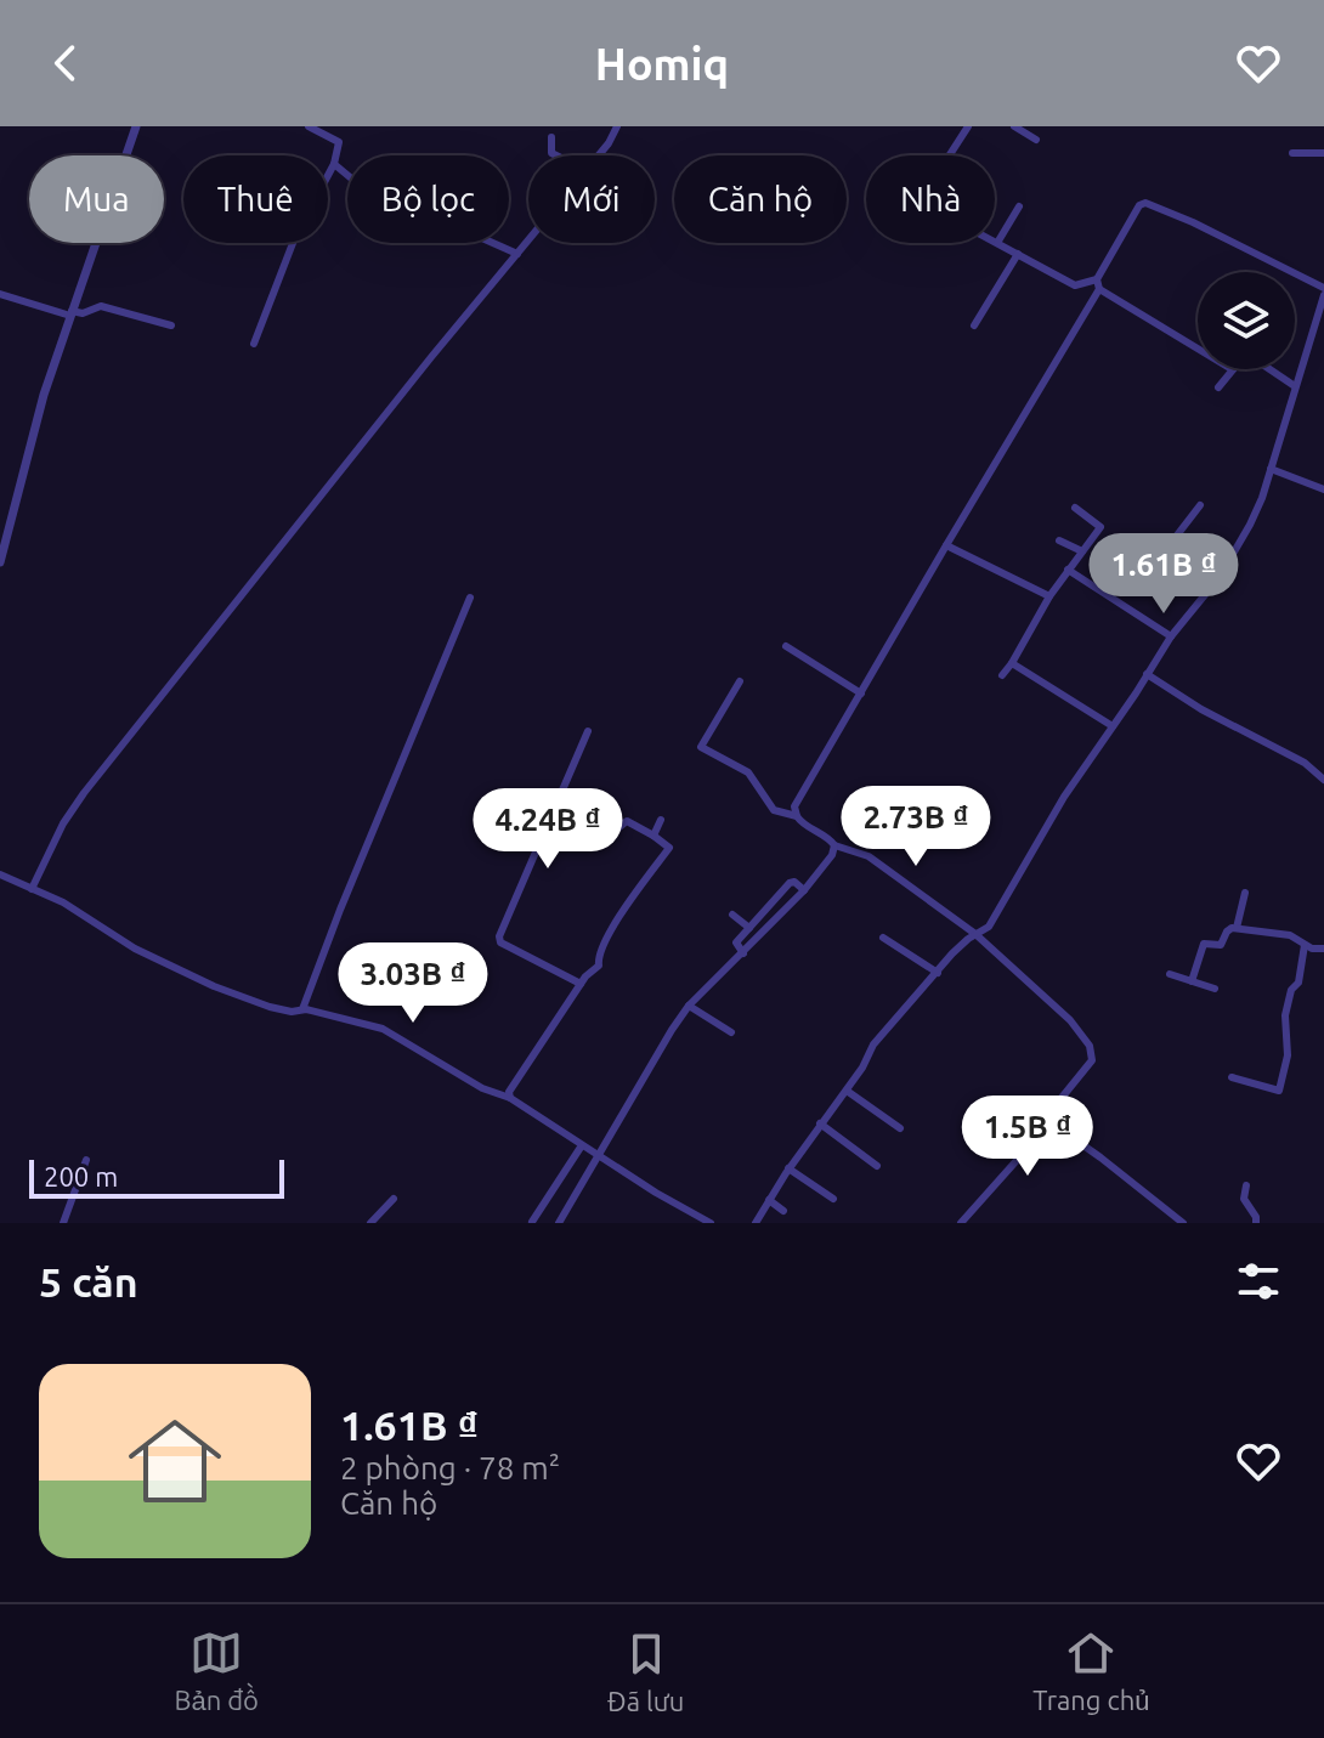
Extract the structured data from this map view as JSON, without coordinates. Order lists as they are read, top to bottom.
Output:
{
  "scale_bar": "200 m",
  "page": {
    "header": "Homiq",
    "chip": [
      "Mua",
      "Thuê",
      "Bộ lọc",
      "Mới",
      "Căn hộ",
      "Nhà"
    ],
    "price": [
      "1.61B ₫",
      "2.73B ₫",
      "4.24B ₫",
      "3.03B ₫",
      "1.5B ₫"
    ],
    "scale": "200 m",
    "heading": "5 căn",
    "list": [
      {
        "name": "1.61B ₫",
        "note": "2 phòng · 78 m² · Căn hộ"
      }
    ],
    "tabs": ["Bản đồ", "Đã lưu", "Trang chủ"]
  }
}
